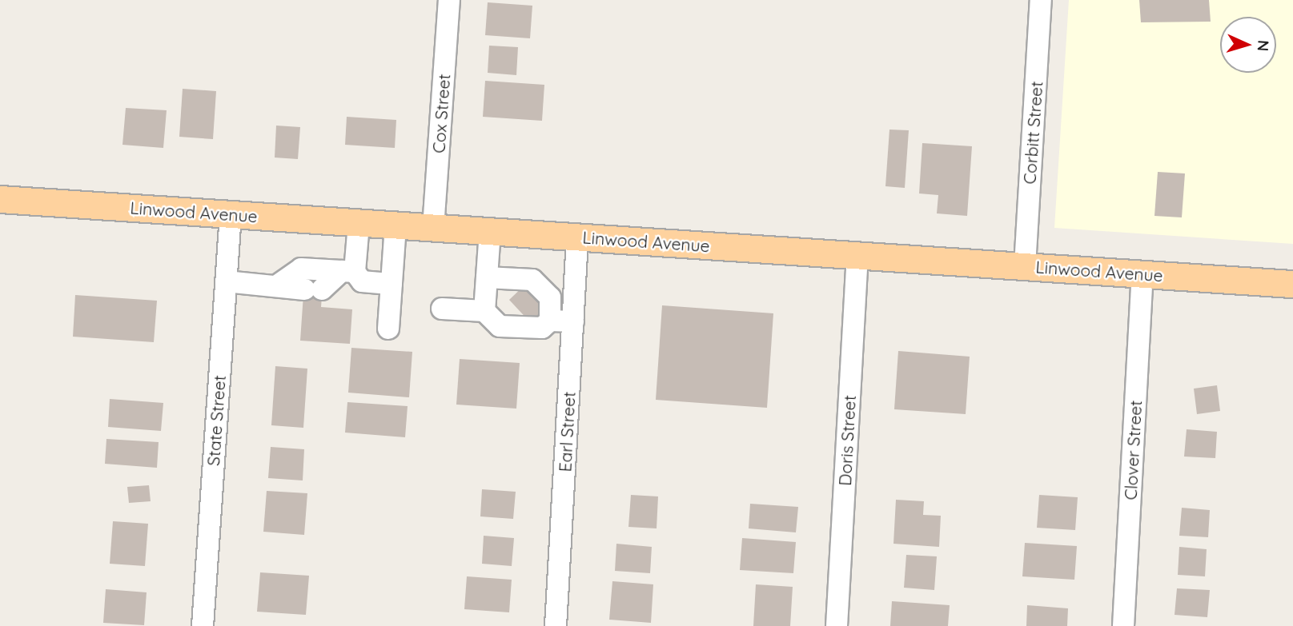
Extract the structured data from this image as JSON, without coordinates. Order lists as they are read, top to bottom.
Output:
{
  "streets": {
    "main road": ["Linwood Avenue"],
    "street": [
      "Cox Street",
      "Corbitt Street",
      "State Street",
      "Earl Street",
      "Doris Street",
      "Clover Street"
    ]
  },
  "crossings": [
    ["Cox Street", "Linwood Avenue"],
    ["Corbitt Street", "Linwood Avenue"],
    ["Linwood Avenue", "State Street"],
    ["Linwood Avenue", "Earl Street"],
    ["Linwood Avenue", "Doris Street"],
    ["Linwood Avenue", "Clover Street"]
  ],
  "north": "right"
}
